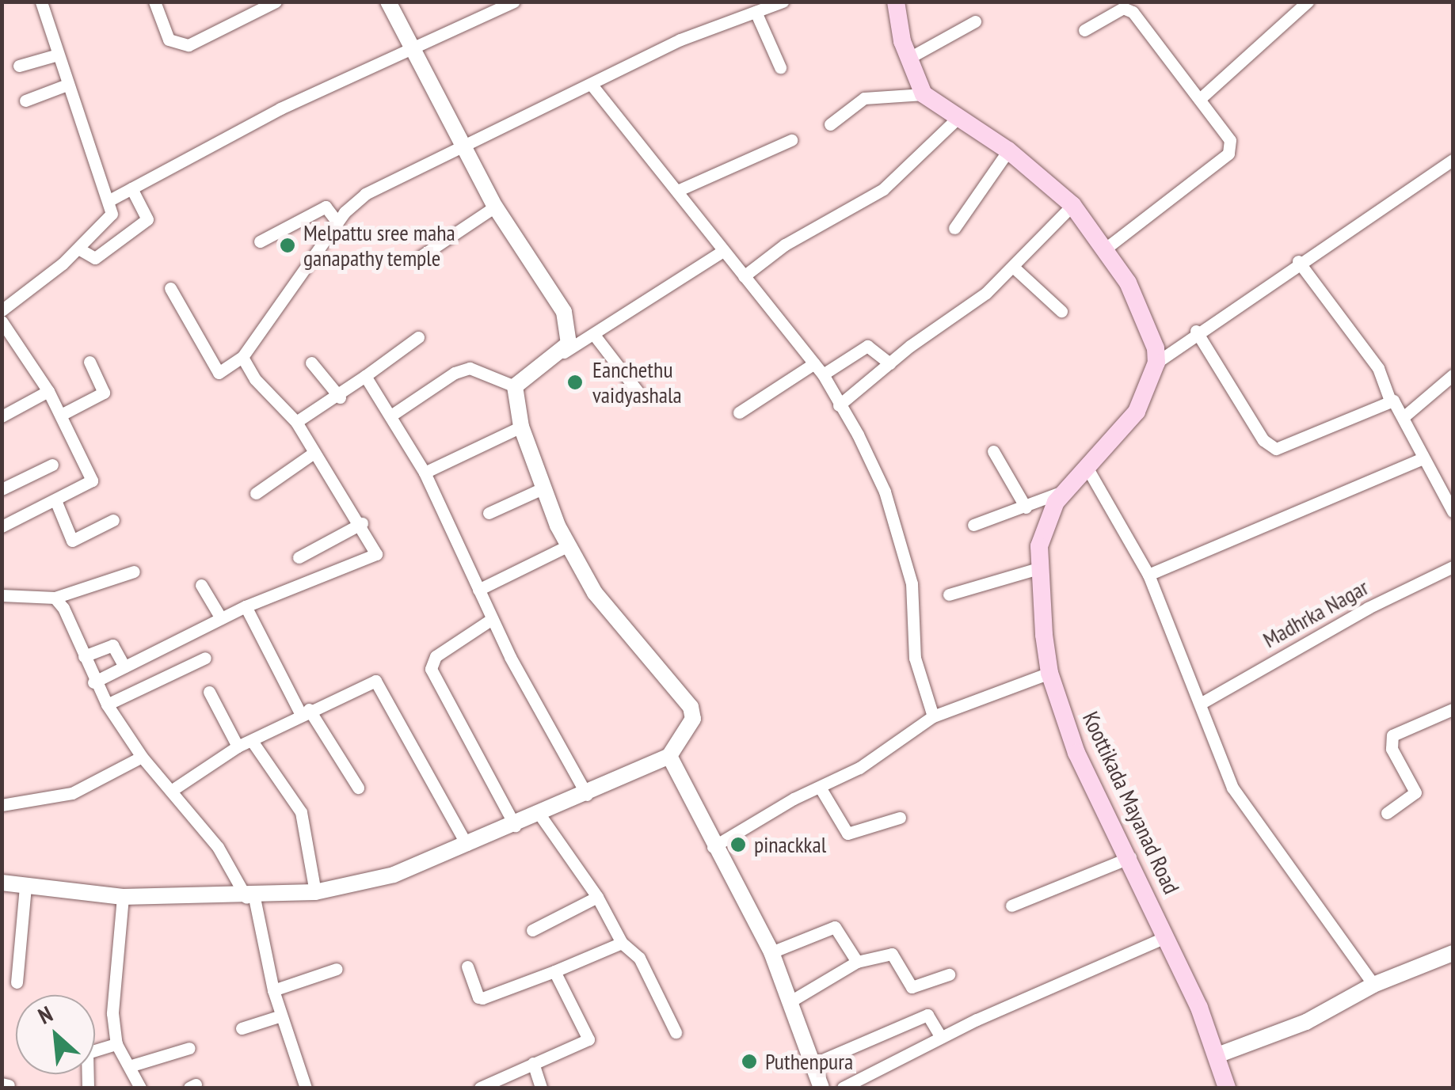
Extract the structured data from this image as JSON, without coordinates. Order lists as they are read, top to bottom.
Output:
{
  "streets": {
    "main road": ["Koottikada Mayanad Road"],
    "street": ["Madhrka Nagar"]
  },
  "places": [
    "Melpattu sree maha ganapathy temple",
    "Eanchethu vaidyashala",
    "pinackkal",
    "Puthenpura"
  ],
  "north": "top left"
}
